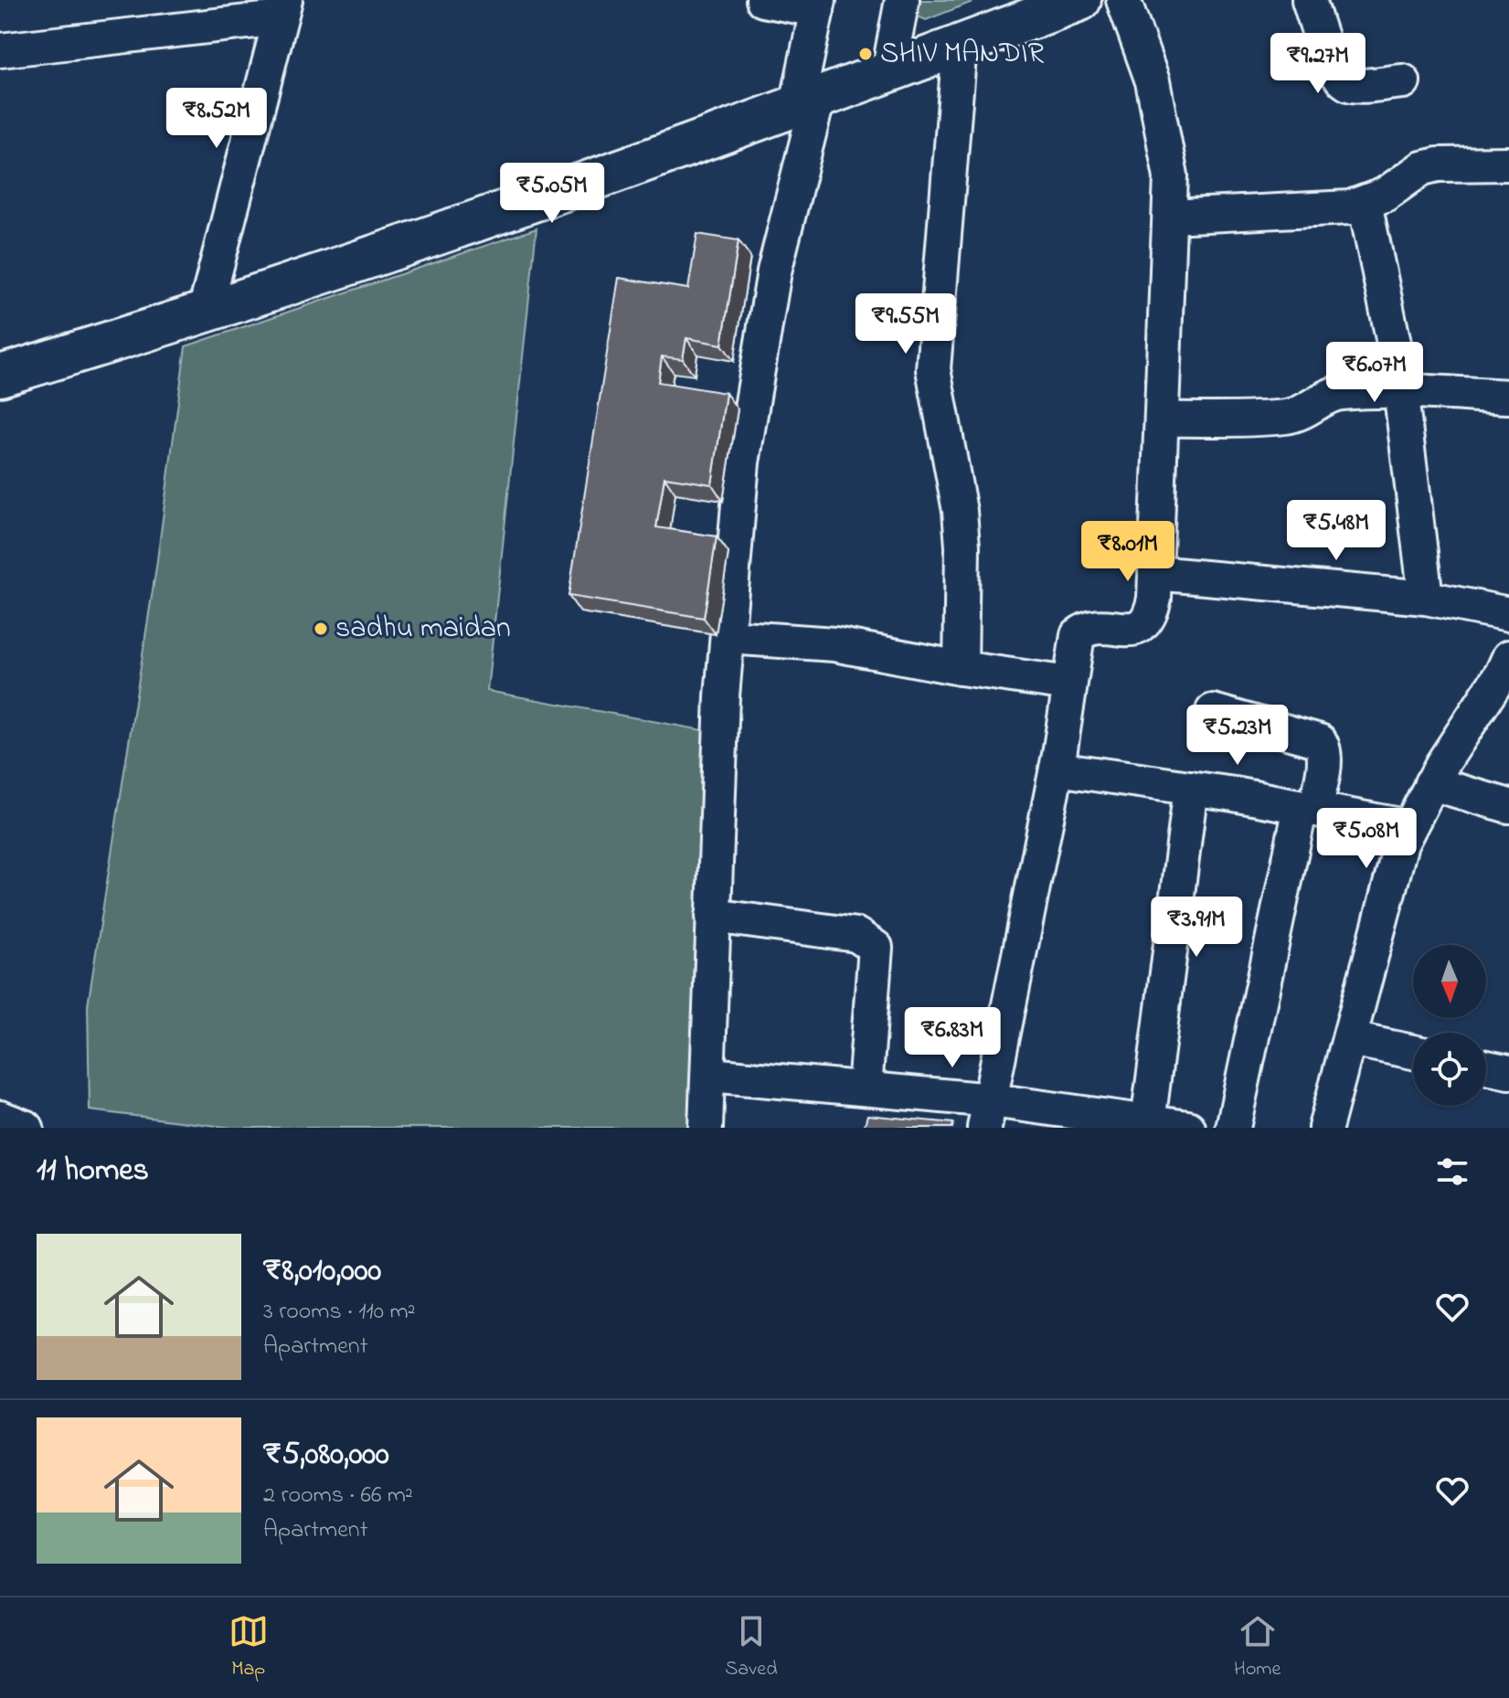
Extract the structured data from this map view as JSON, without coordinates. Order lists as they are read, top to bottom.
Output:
{
  "places": ["SHIV MANDIR", "sadhu maidan"],
  "north": "bottom",
  "page": {
    "price": [
      "₹9.27M",
      "₹8.52M",
      "₹5.05M",
      "₹9.55M",
      "₹6.07M",
      "₹5.48M",
      "₹8.01M",
      "₹5.23M",
      "₹5.08M",
      "₹3.91M",
      "₹6.83M"
    ],
    "heading": "11 homes",
    "list": [
      {
        "name": "₹8,010,000",
        "note": "3 rooms · 110 m² · Apartment"
      },
      {
        "name": "₹5,080,000",
        "note": "2 rooms · 66 m² · Apartment"
      }
    ],
    "tabs": ["Map", "Saved", "Home"]
  }
}
